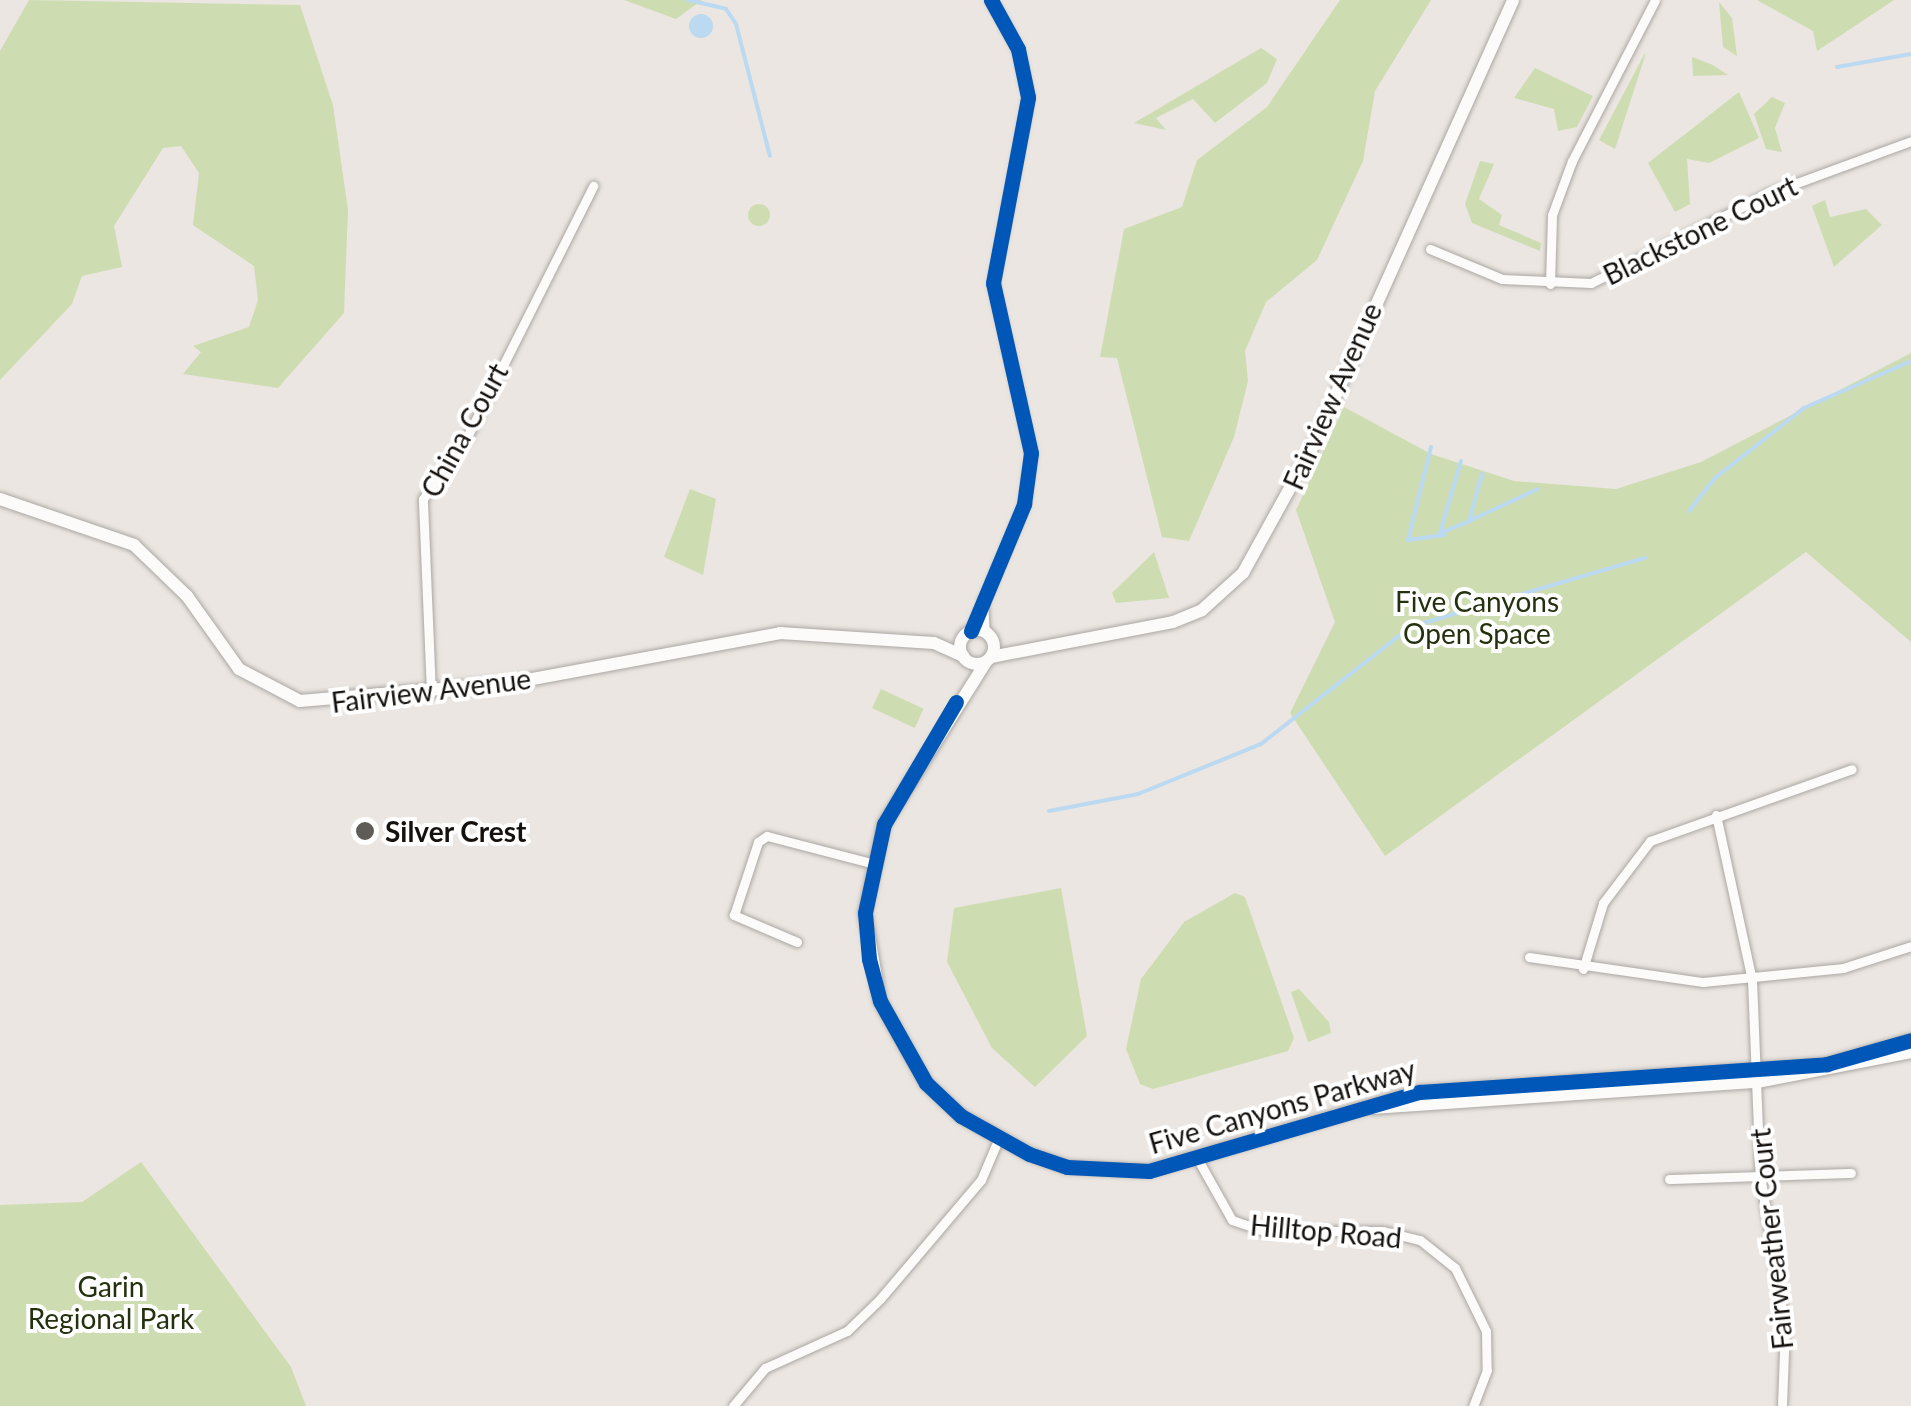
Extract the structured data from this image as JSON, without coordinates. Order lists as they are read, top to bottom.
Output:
{
  "streets": {
    "main road": ["Fairview Avenue", "Five Canyons Parkway"],
    "street": [
      "Blackstone Court",
      "China Court",
      "Hilltop Road",
      "Fairweather Court"
    ]
  },
  "crossings": [
    ["Fairview Avenue", "China Court"],
    ["Fairview Avenue", "Five Canyons Parkway"],
    ["Five Canyons Parkway", "Hilltop Road"],
    ["Five Canyons Parkway", "Fairweather Court"]
  ],
  "parks": ["Five Canyons Open Space", "Garin Regional Park"],
  "places": ["Silver Crest"]
}
